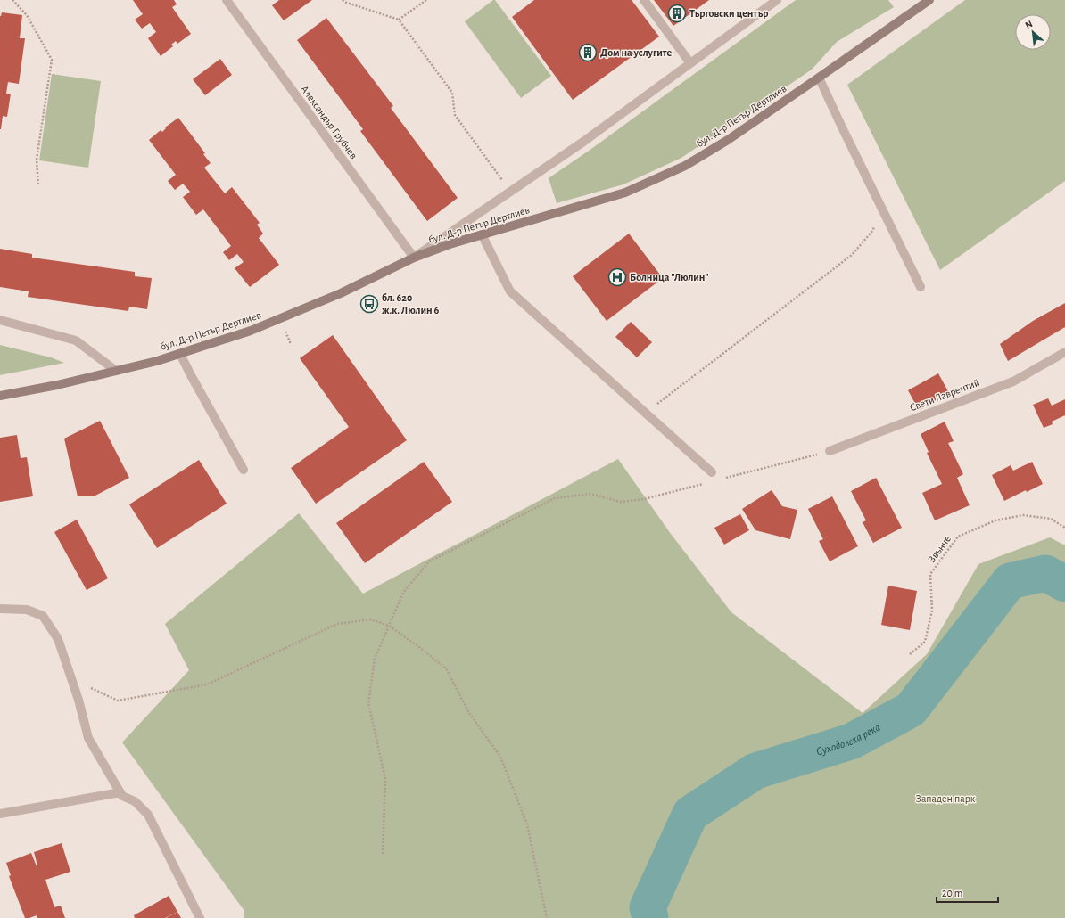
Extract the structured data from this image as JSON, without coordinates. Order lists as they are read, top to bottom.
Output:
{
  "streets": {
    "main road": ["бул. Д-р Петър Дертлиев"],
    "street": ["Александър Грубчев", "Свети Лаврентий"],
    "path": ["Звънче"]
  },
  "crossings": [
    ["бул. Д-р Петър Дертлиев", "Александър Грубчев"]
  ],
  "water": ["Суходолска река"],
  "parks": ["Западен парк"],
  "places": {
    "building": ["Търговски център", "Дом на услугите"],
    "hospital": ["Болница \"Люлин\""],
    "bus stop": ["бл. 620 ж.к. Люлин 6"]
  },
  "scale_bar": "20 m",
  "north": "top left"
}
